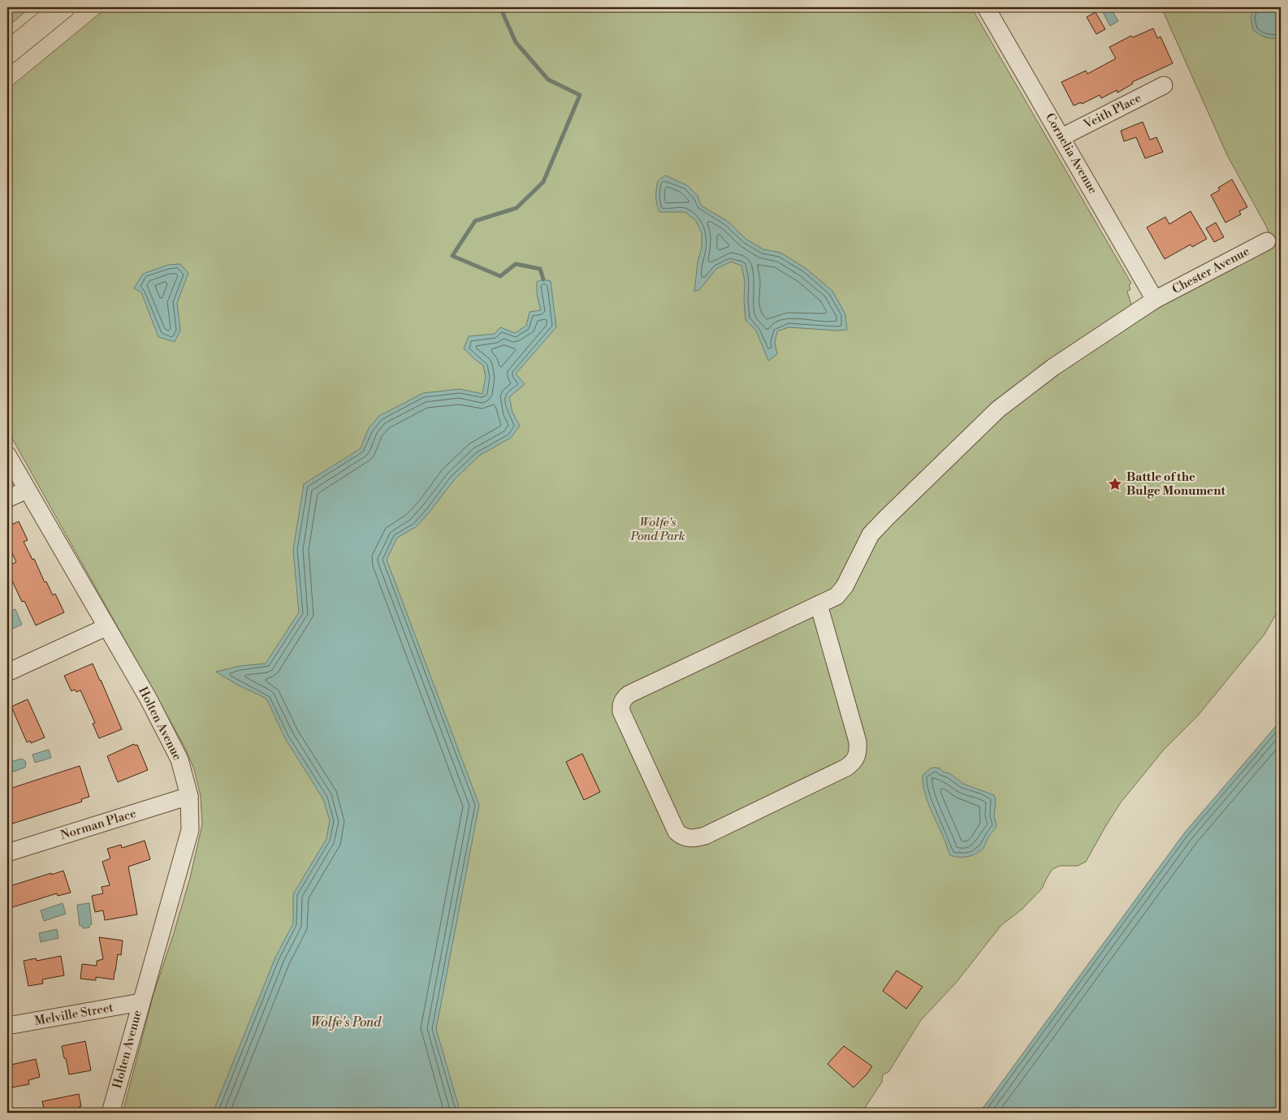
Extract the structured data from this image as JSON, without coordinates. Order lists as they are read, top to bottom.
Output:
{
  "streets": {
    "street": [
      "Veith Place",
      "Cornelia Avenue",
      "Chester Avenue",
      "Holten Avenue",
      "Norman Place",
      "Melville Street"
    ]
  },
  "crossings": [
    ["Veith Place", "Cornelia Avenue"],
    ["Cornelia Avenue", "Chester Avenue"],
    ["Holten Avenue", "Norman Place"],
    ["Holten Avenue", "Melville Street"]
  ],
  "water": ["Wolfe's Pond"],
  "parks": ["Wolfe's Pond Park"],
  "places": {
    "place": ["Battle of the Bulge Monument"]
  }
}
